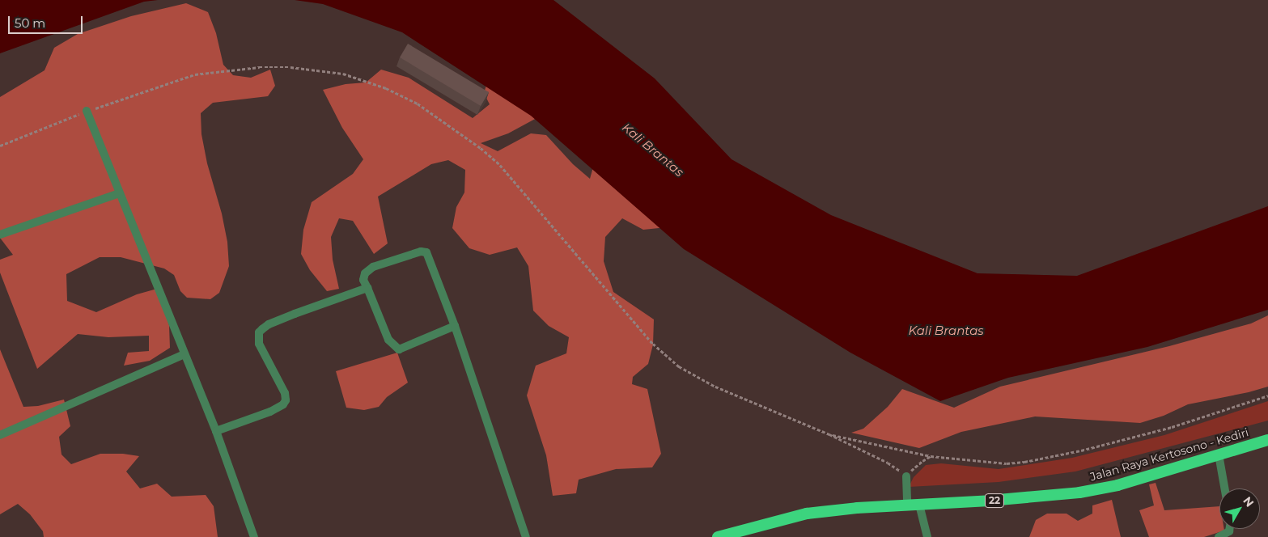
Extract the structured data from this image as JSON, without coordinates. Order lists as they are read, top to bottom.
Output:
{
  "streets": {
    "highway": ["Jalan Raya Kertosono - Kediri", "22"]
  },
  "water": ["Kali Brantas"],
  "scale_bar": "50 m",
  "north": "top right"
}
